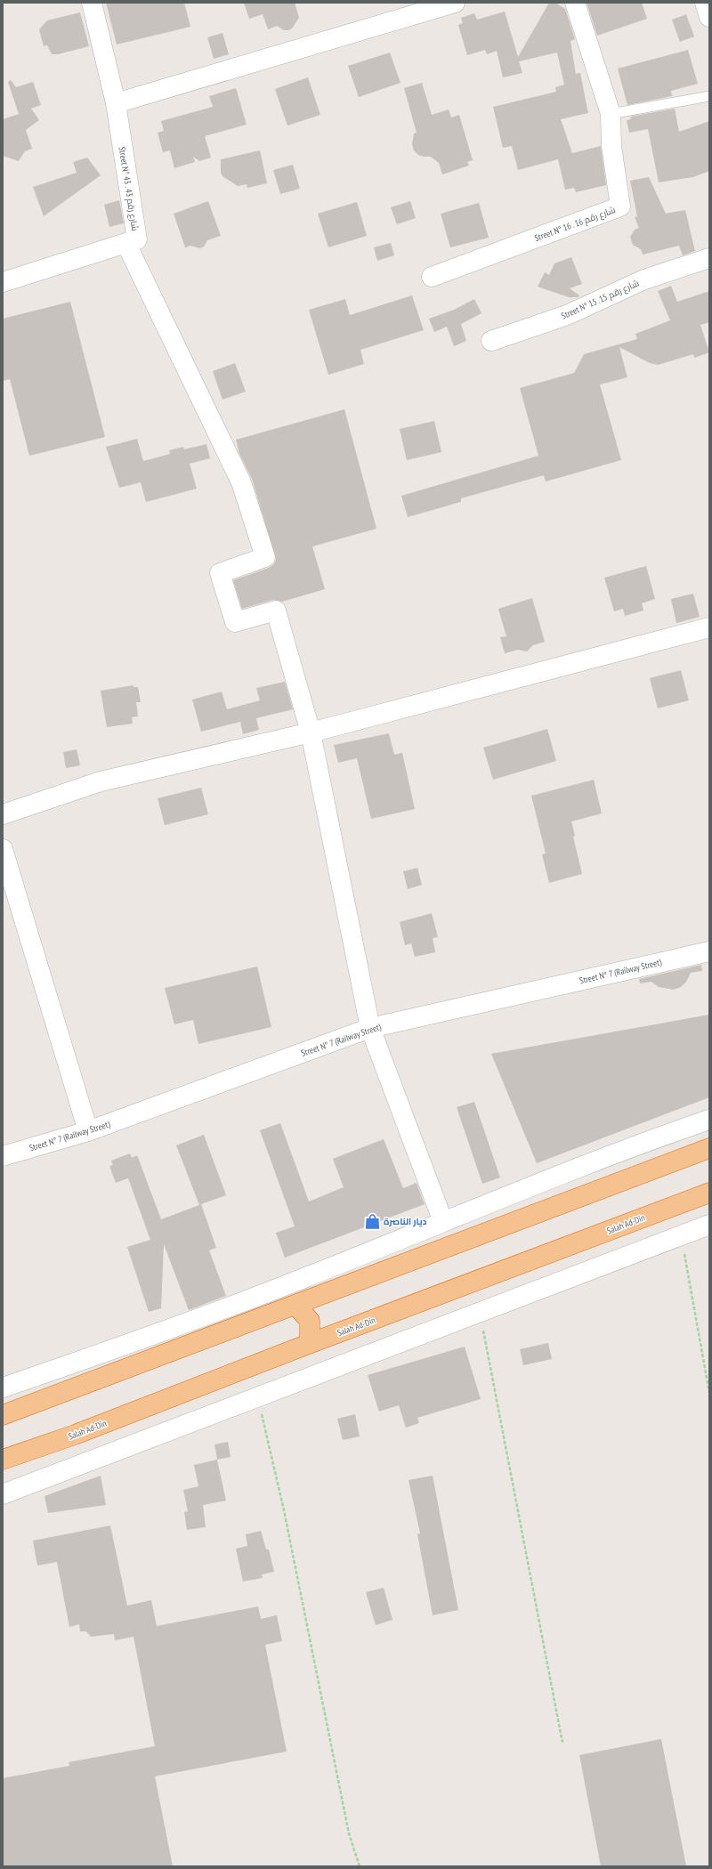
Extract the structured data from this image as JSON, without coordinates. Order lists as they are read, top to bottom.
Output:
{
  "streets": {
    "highway": ["Salah Ad-Din"],
    "street": [
      "Street N° 43 . شارع رقم 43",
      "Street N° 16 . شارع رقم 16",
      "Street N° 15 .شارع رقم 15",
      "Street N° 7 (Railway Street)"
    ]
  },
  "places": {
    "shop": ["ديار الناصرة"]
  }
}
